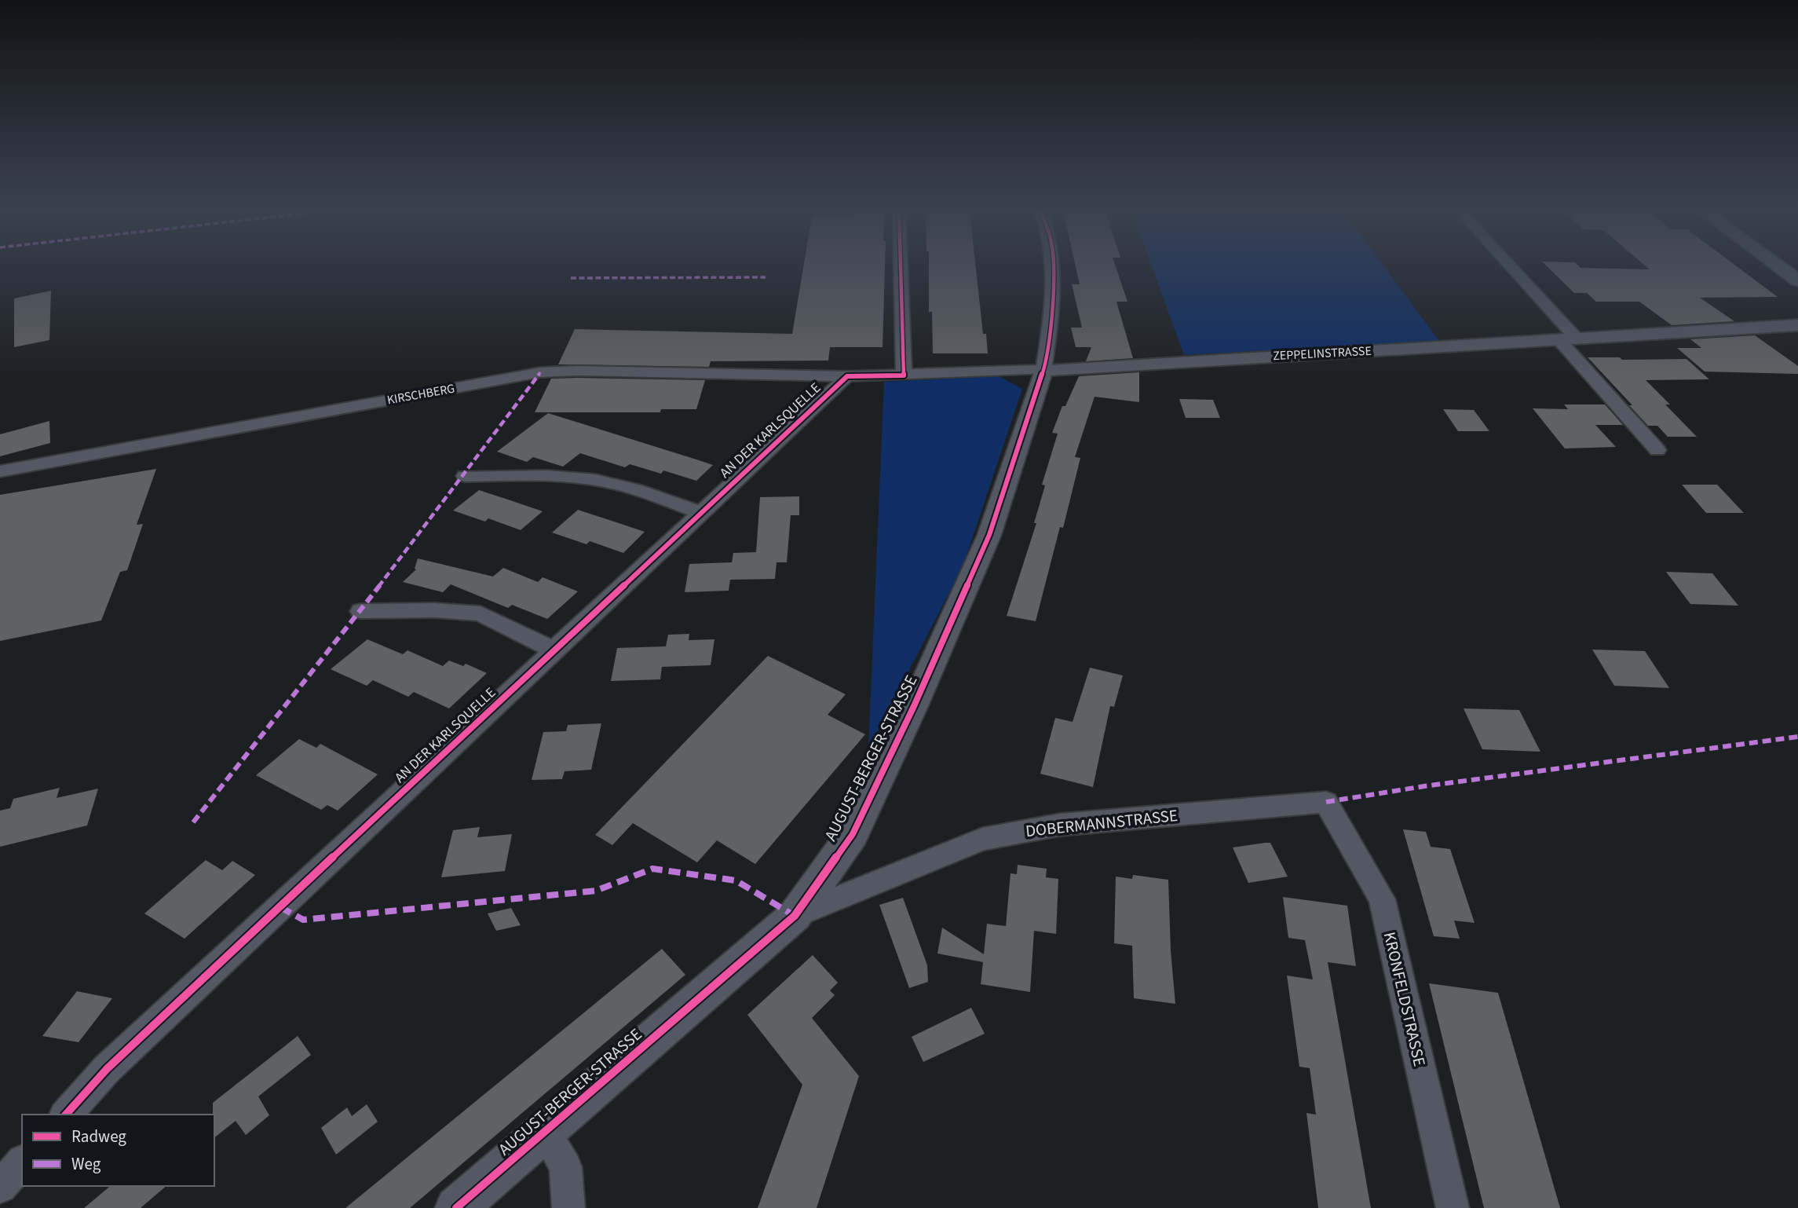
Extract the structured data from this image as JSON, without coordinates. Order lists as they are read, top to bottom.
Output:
{
  "streets": {
    "street": [
      "ZEPPELINSTRASSE",
      "KIRSCHBERG",
      "AN DER KARLSQUELLE",
      "AUGUST-BERGER-STRASSE",
      "DOBERMANNSTRASSE",
      "KRONFELDSTRASSE"
    ]
  },
  "crossings": [
    ["ZEPPELINSTRASSE", "KIRSCHBERG"],
    ["ZEPPELINSTRASSE", "AN DER KARLSQUELLE"],
    ["ZEPPELINSTRASSE", "AUGUST-BERGER-STRASSE"],
    ["KIRSCHBERG", "AN DER KARLSQUELLE"],
    ["AUGUST-BERGER-STRASSE", "DOBERMANNSTRASSE"],
    ["DOBERMANNSTRASSE", "KRONFELDSTRASSE"]
  ],
  "legend": ["Radweg", "Weg"]
}
